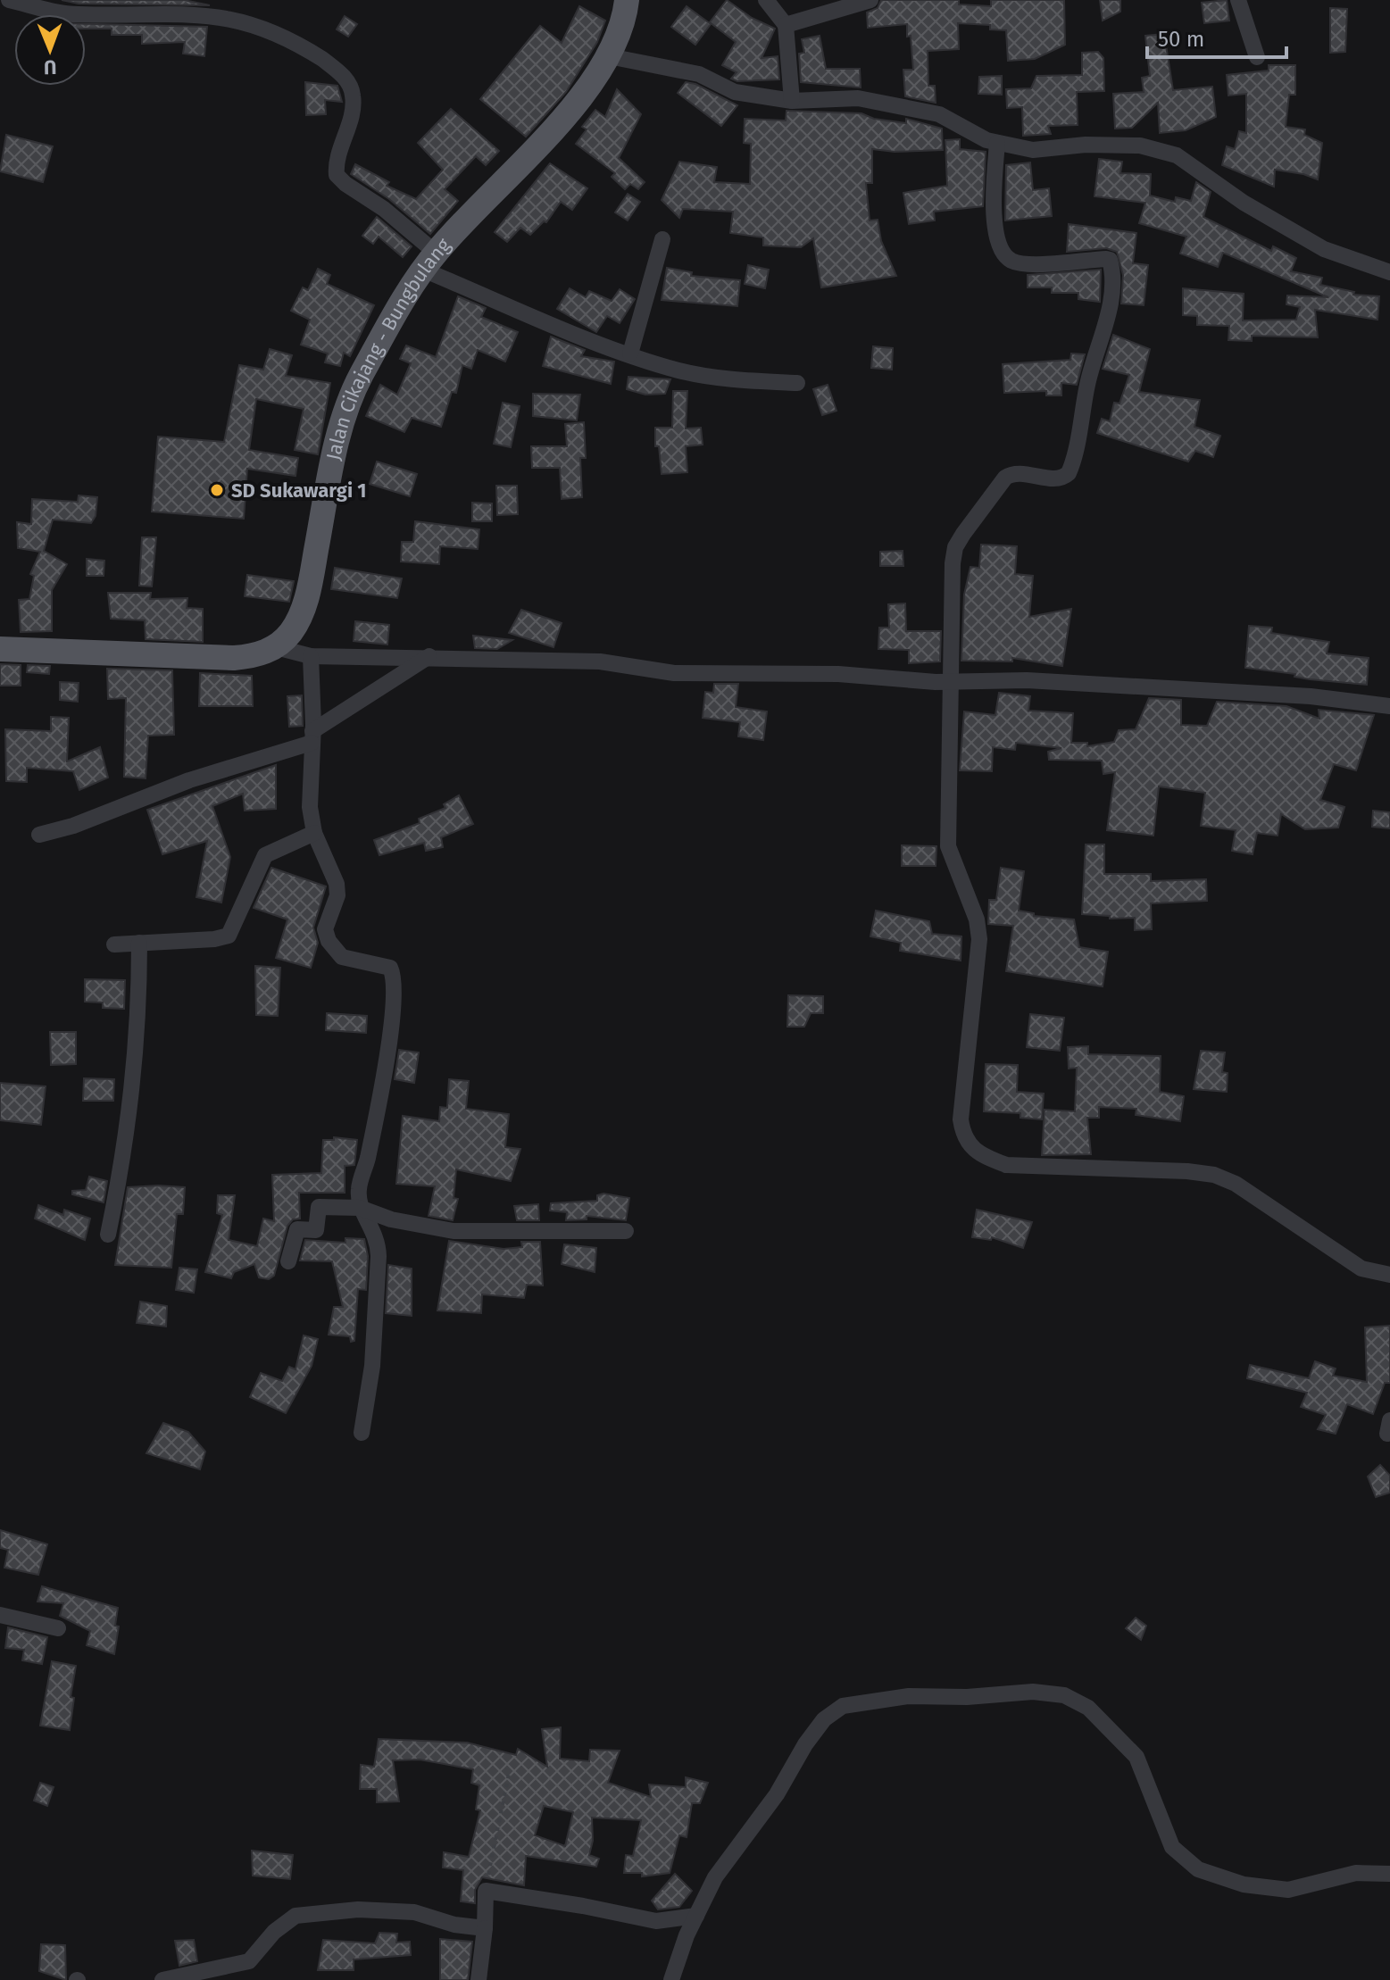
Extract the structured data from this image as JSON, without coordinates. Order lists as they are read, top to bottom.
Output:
{
  "streets": {
    "main road": ["Jalan Cikajang - Bungbulang"]
  },
  "places": ["SD Sukawargi 1"],
  "scale_bar": "50 m",
  "north": "bottom"
}
